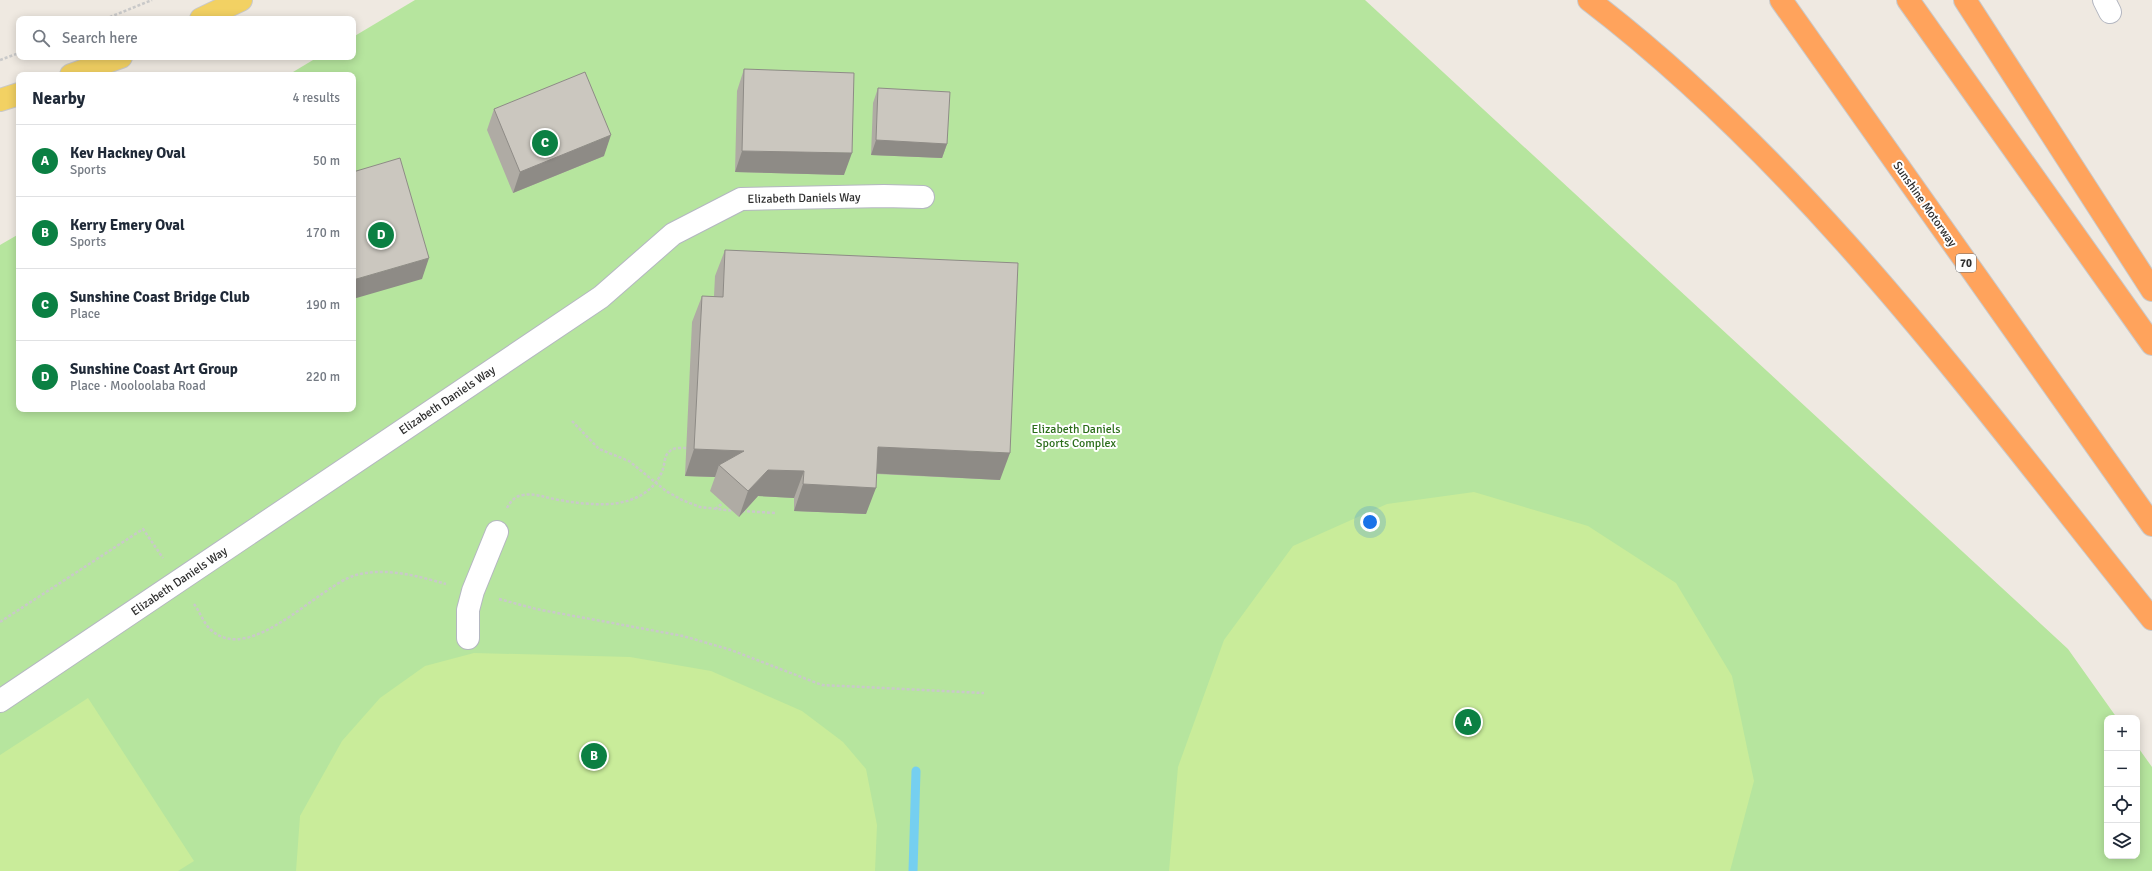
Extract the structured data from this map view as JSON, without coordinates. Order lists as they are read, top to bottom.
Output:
{
  "streets": {
    "highway": ["Sunshine Motorway", "70"],
    "lane": ["Elizabeth Daniels Way"]
  },
  "parks": ["Elizabeth Daniels Sports Complex"],
  "page": {
    "search": "Search here",
    "heading": ["Nearby", "4 results"],
    "list": [
      {
        "mark": "A",
        "name": "Kev Hackney Oval",
        "note": "Sports",
        "value": "50 m"
      },
      {
        "mark": "B",
        "name": "Kerry Emery Oval",
        "note": "Sports",
        "value": "170 m"
      },
      {
        "mark": "C",
        "name": "Sunshine Coast Bridge Club",
        "note": "Place",
        "value": "190 m"
      },
      {
        "mark": "D",
        "name": "Sunshine Coast Art Group",
        "note": "Place · Mooloolaba Road",
        "value": "220 m"
      }
    ],
    "pins": [
      "C",
      "D",
      "A",
      "B"
    ],
    "map_buttons": ["+", "−"]
  }
}
